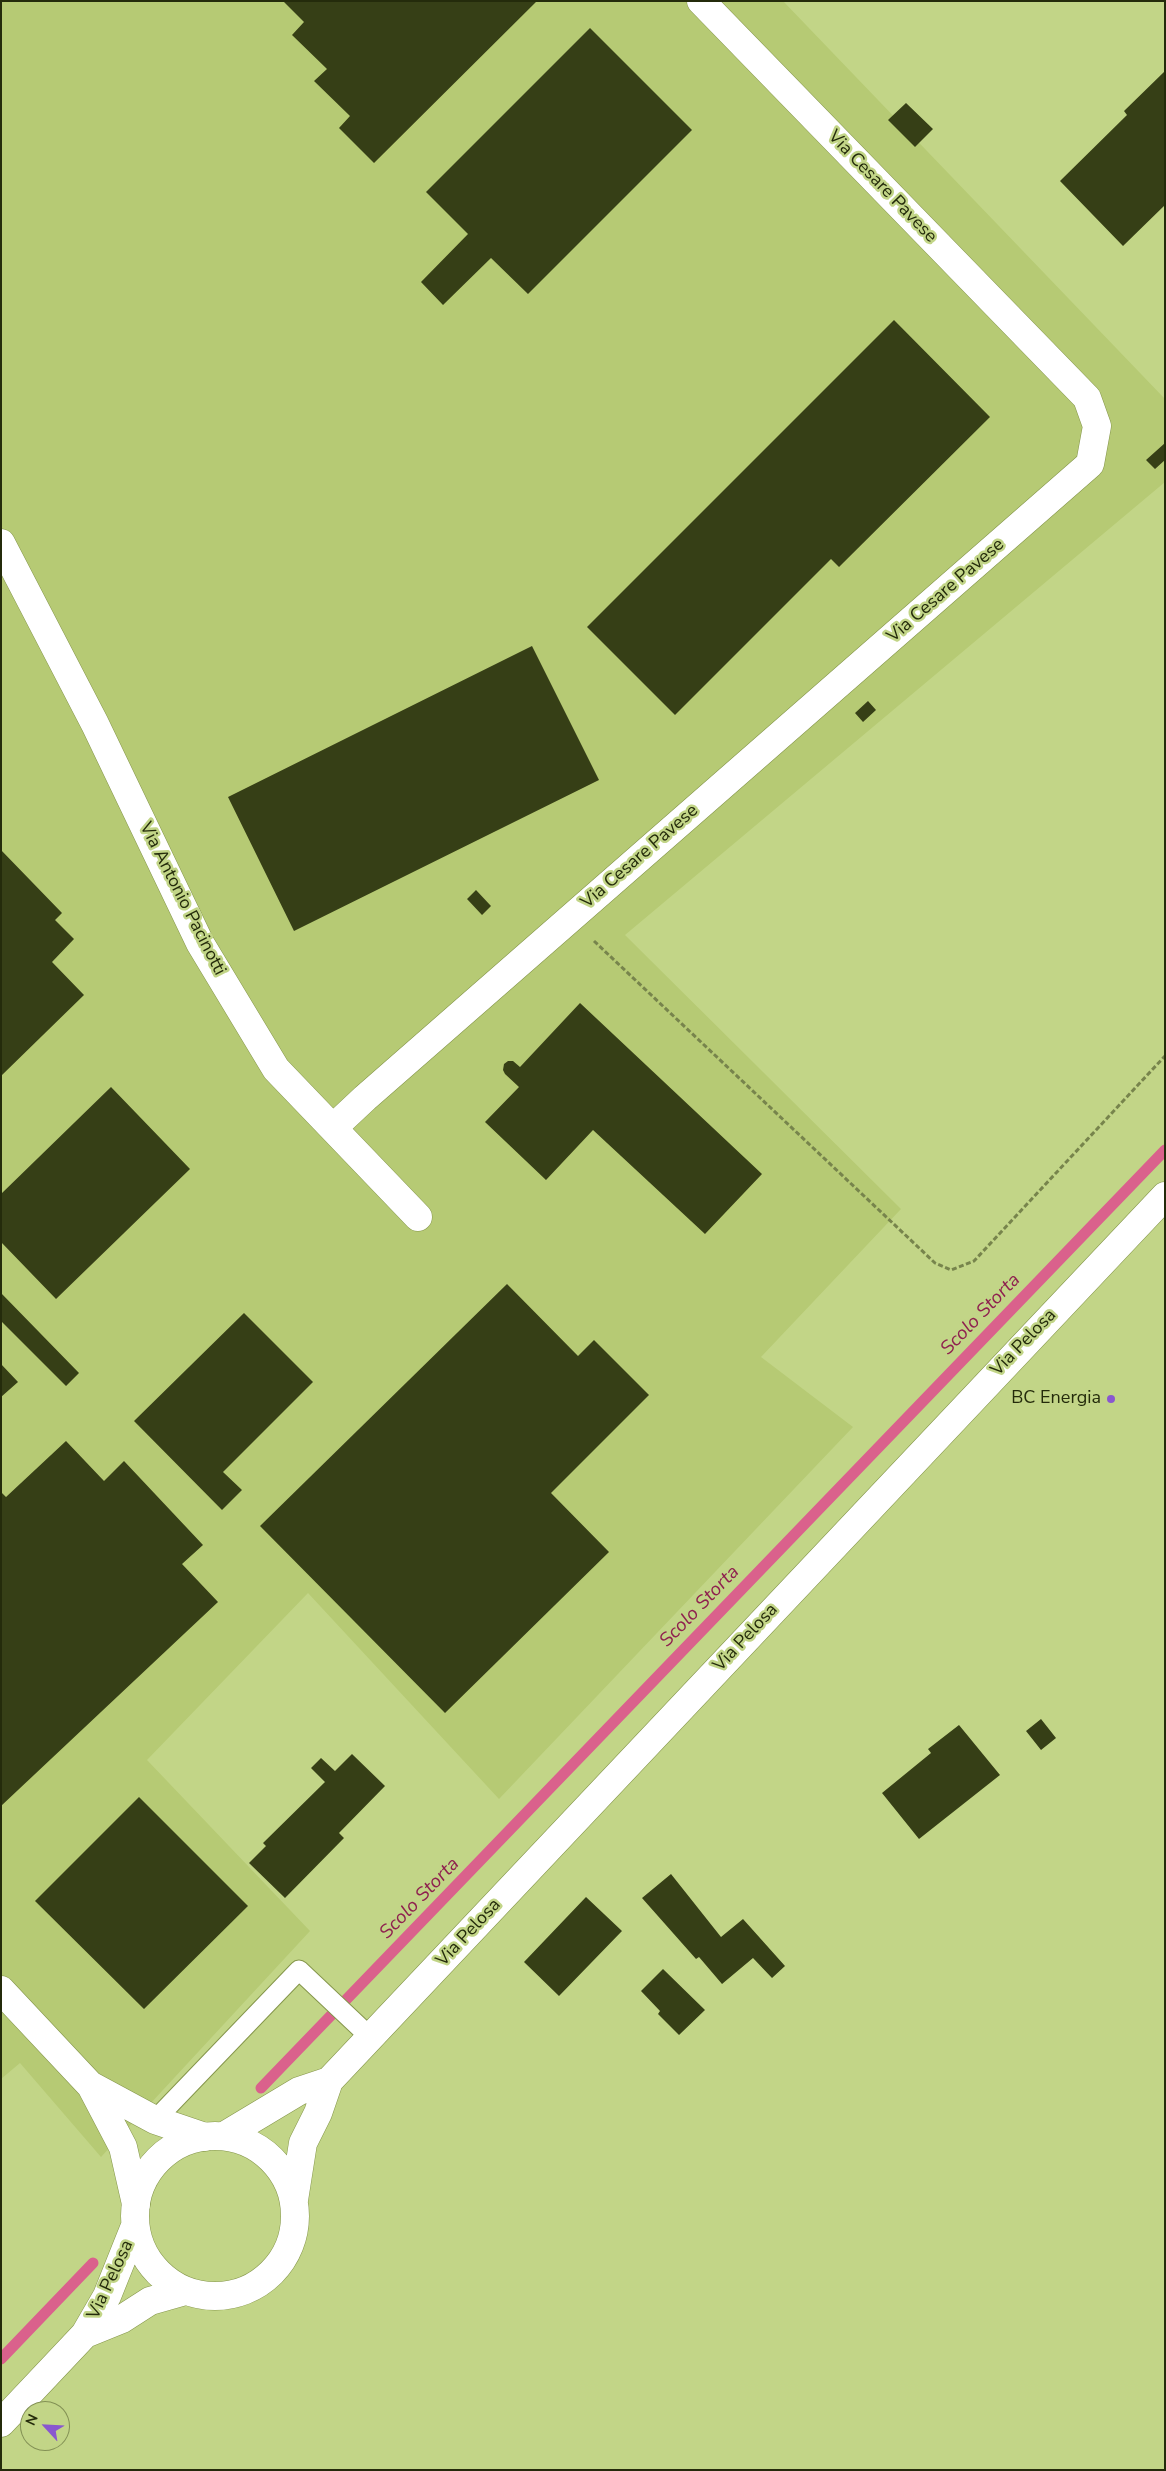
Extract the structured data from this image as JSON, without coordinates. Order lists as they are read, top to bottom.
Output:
{
  "streets": {
    "street": ["Via Cesare Pavese", "Via Antonio Pacinotti", "Via Pelosa"]
  },
  "crossings": [
    ["Via Cesare Pavese", "Via Antonio Pacinotti"]
  ],
  "water": ["Scolo Storta"],
  "places": ["BC Energia"],
  "north": "top left"
}
